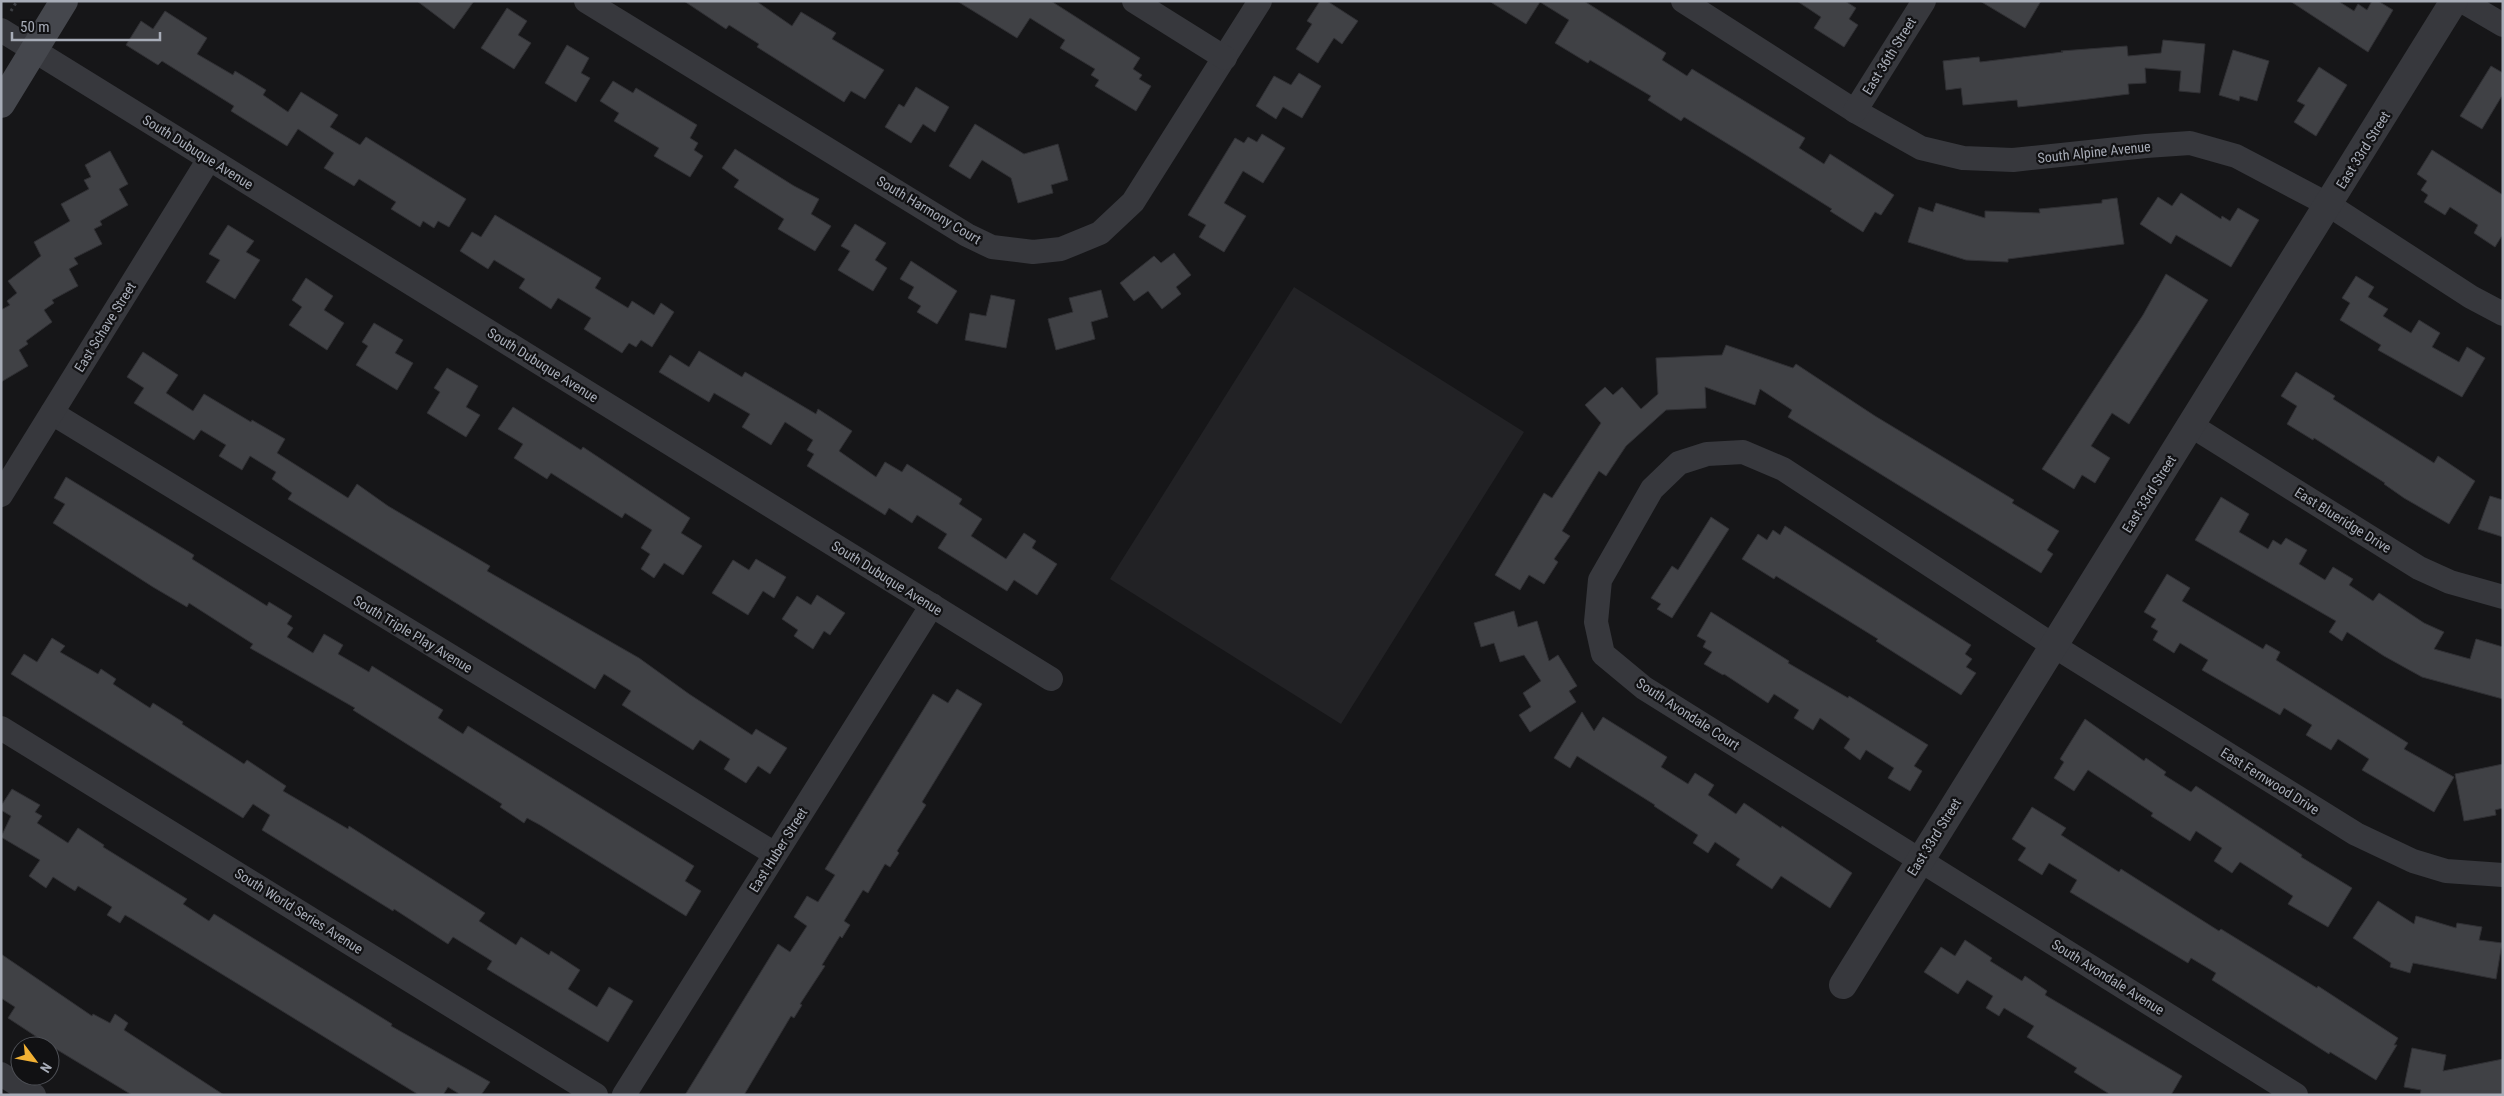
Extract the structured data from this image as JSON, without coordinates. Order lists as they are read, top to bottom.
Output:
{
  "streets": {
    "street": [
      "East 36th Street",
      "East 33rd Street",
      "South Dubuque Avenue",
      "South Alpine Avenue",
      "South Harmony Court",
      "East Schave Street",
      "East Blueridge Drive",
      "South Triple Play Avenue",
      "South Avondale Court",
      "East Fernwood Drive",
      "East Huber Street",
      "South World Series Avenue",
      "South Avondale Avenue"
    ]
  },
  "crossings": [
    ["East 36th Street", "South Alpine Avenue"],
    ["East 33rd Street", "South Alpine Avenue"],
    ["East 33rd Street", "East Blueridge Drive"],
    ["East 33rd Street", "South Avondale Court"],
    ["East 33rd Street", "East Fernwood Drive"],
    ["East 33rd Street", "South Avondale Avenue"],
    ["South Dubuque Avenue", "East Schave Street"],
    ["South Dubuque Avenue", "East Huber Street"],
    ["East Schave Street", "South Triple Play Avenue"],
    ["South Triple Play Avenue", "East Huber Street"],
    ["South Avondale Court", "East Fernwood Drive"],
    ["South Avondale Court", "South Avondale Avenue"]
  ],
  "scale_bar": "50 m",
  "north": "bottom right"
}
